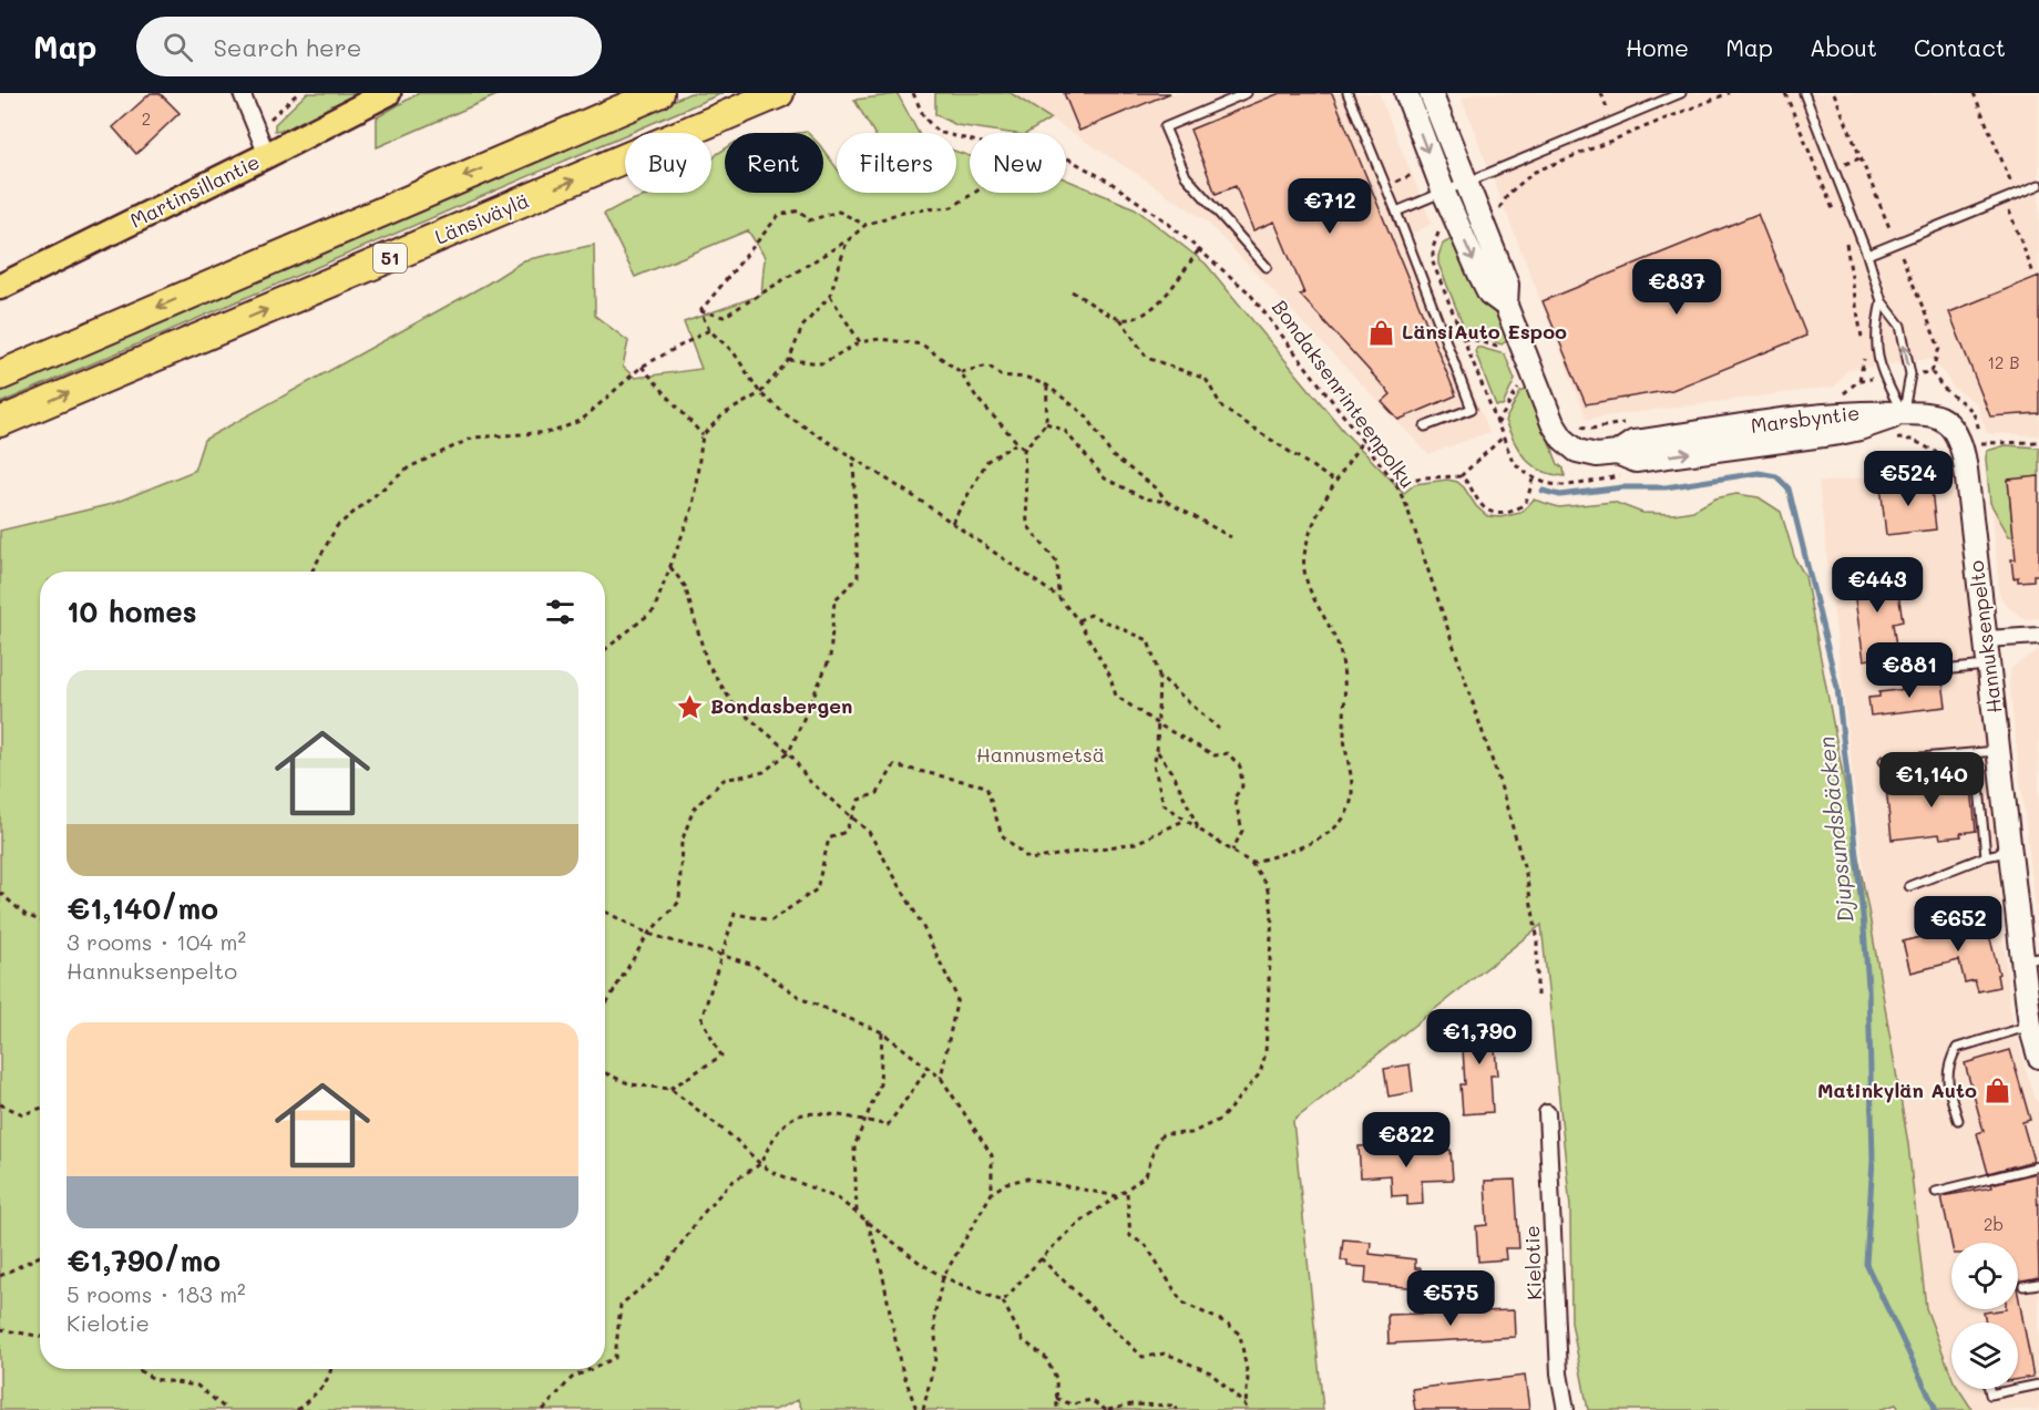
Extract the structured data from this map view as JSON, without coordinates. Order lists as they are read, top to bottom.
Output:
{
  "streets": {
    "highway": ["Länsiväylä", "51"],
    "main road": ["Martinsillantie", "Marsbyntie", "Hannuksenpelto"],
    "street": ["Kielotie"],
    "path": ["Bondaksenrinteenpolku"]
  },
  "crossings": [
    ["Marsbyntie", "Hannuksenpelto"]
  ],
  "water": ["Djupsundsbäcken"],
  "parks": ["Hannusmetsä"],
  "places": {
    "shop": ["LänsiAuto Espoo", "Matinkylän Auto"],
    "place": ["Bondasbergen"]
  },
  "house_numbers": ["2", "12 B", "2b"],
  "page": {
    "header": "Map",
    "search": "Search here",
    "nav": [
      "Home",
      "Map",
      "About",
      "Contact"
    ],
    "chip": [
      "Buy",
      "Rent",
      "Filters",
      "New"
    ],
    "price": [
      "€712",
      "€837",
      "€524",
      "€443",
      "€881",
      "€1,140",
      "€652",
      "€1,790",
      "€822",
      "€575"
    ],
    "heading": "10 homes",
    "list": [
      {
        "name": "€1,140/mo",
        "note": "3 rooms · 104 m² · Hannuksenpelto"
      },
      {
        "name": "€1,790/mo",
        "note": "5 rooms · 183 m² · Kielotie"
      }
    ]
  }
}
